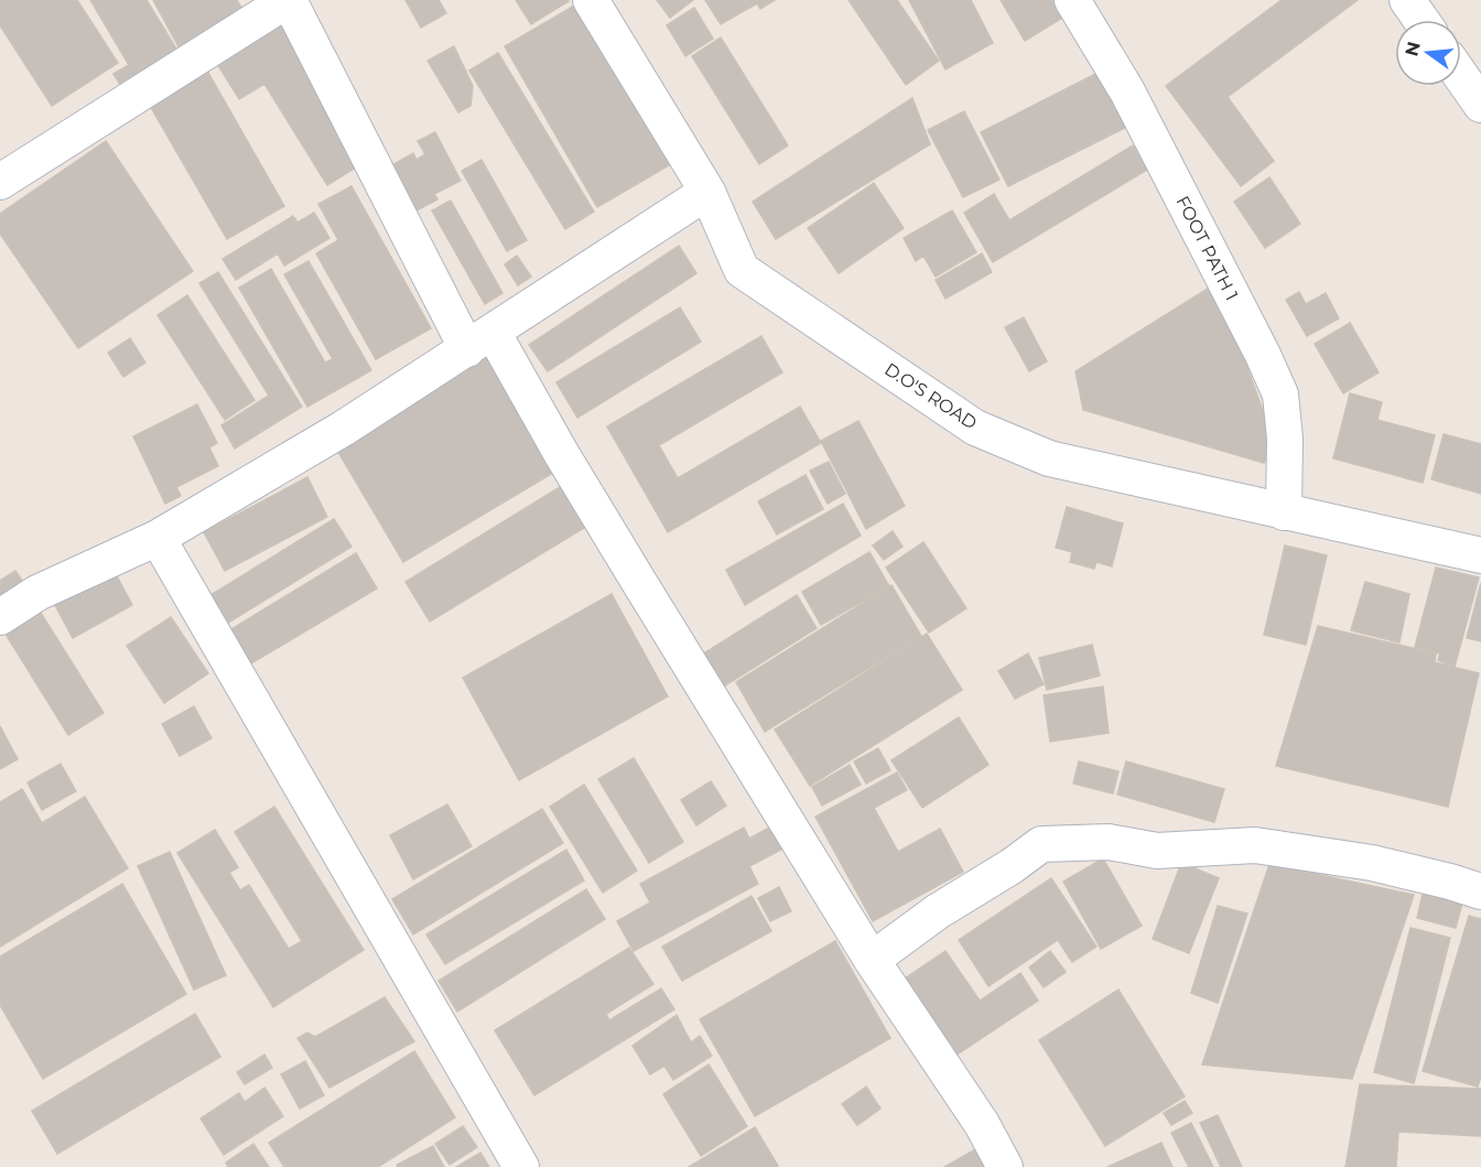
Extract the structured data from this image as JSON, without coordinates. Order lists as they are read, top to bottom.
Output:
{
  "streets": {
    "street": ["FOOT PATH 1", "D.O'S ROAD"]
  },
  "crossings": [
    ["FOOT PATH 1", "D.O'S ROAD"]
  ],
  "north": "left"
}
